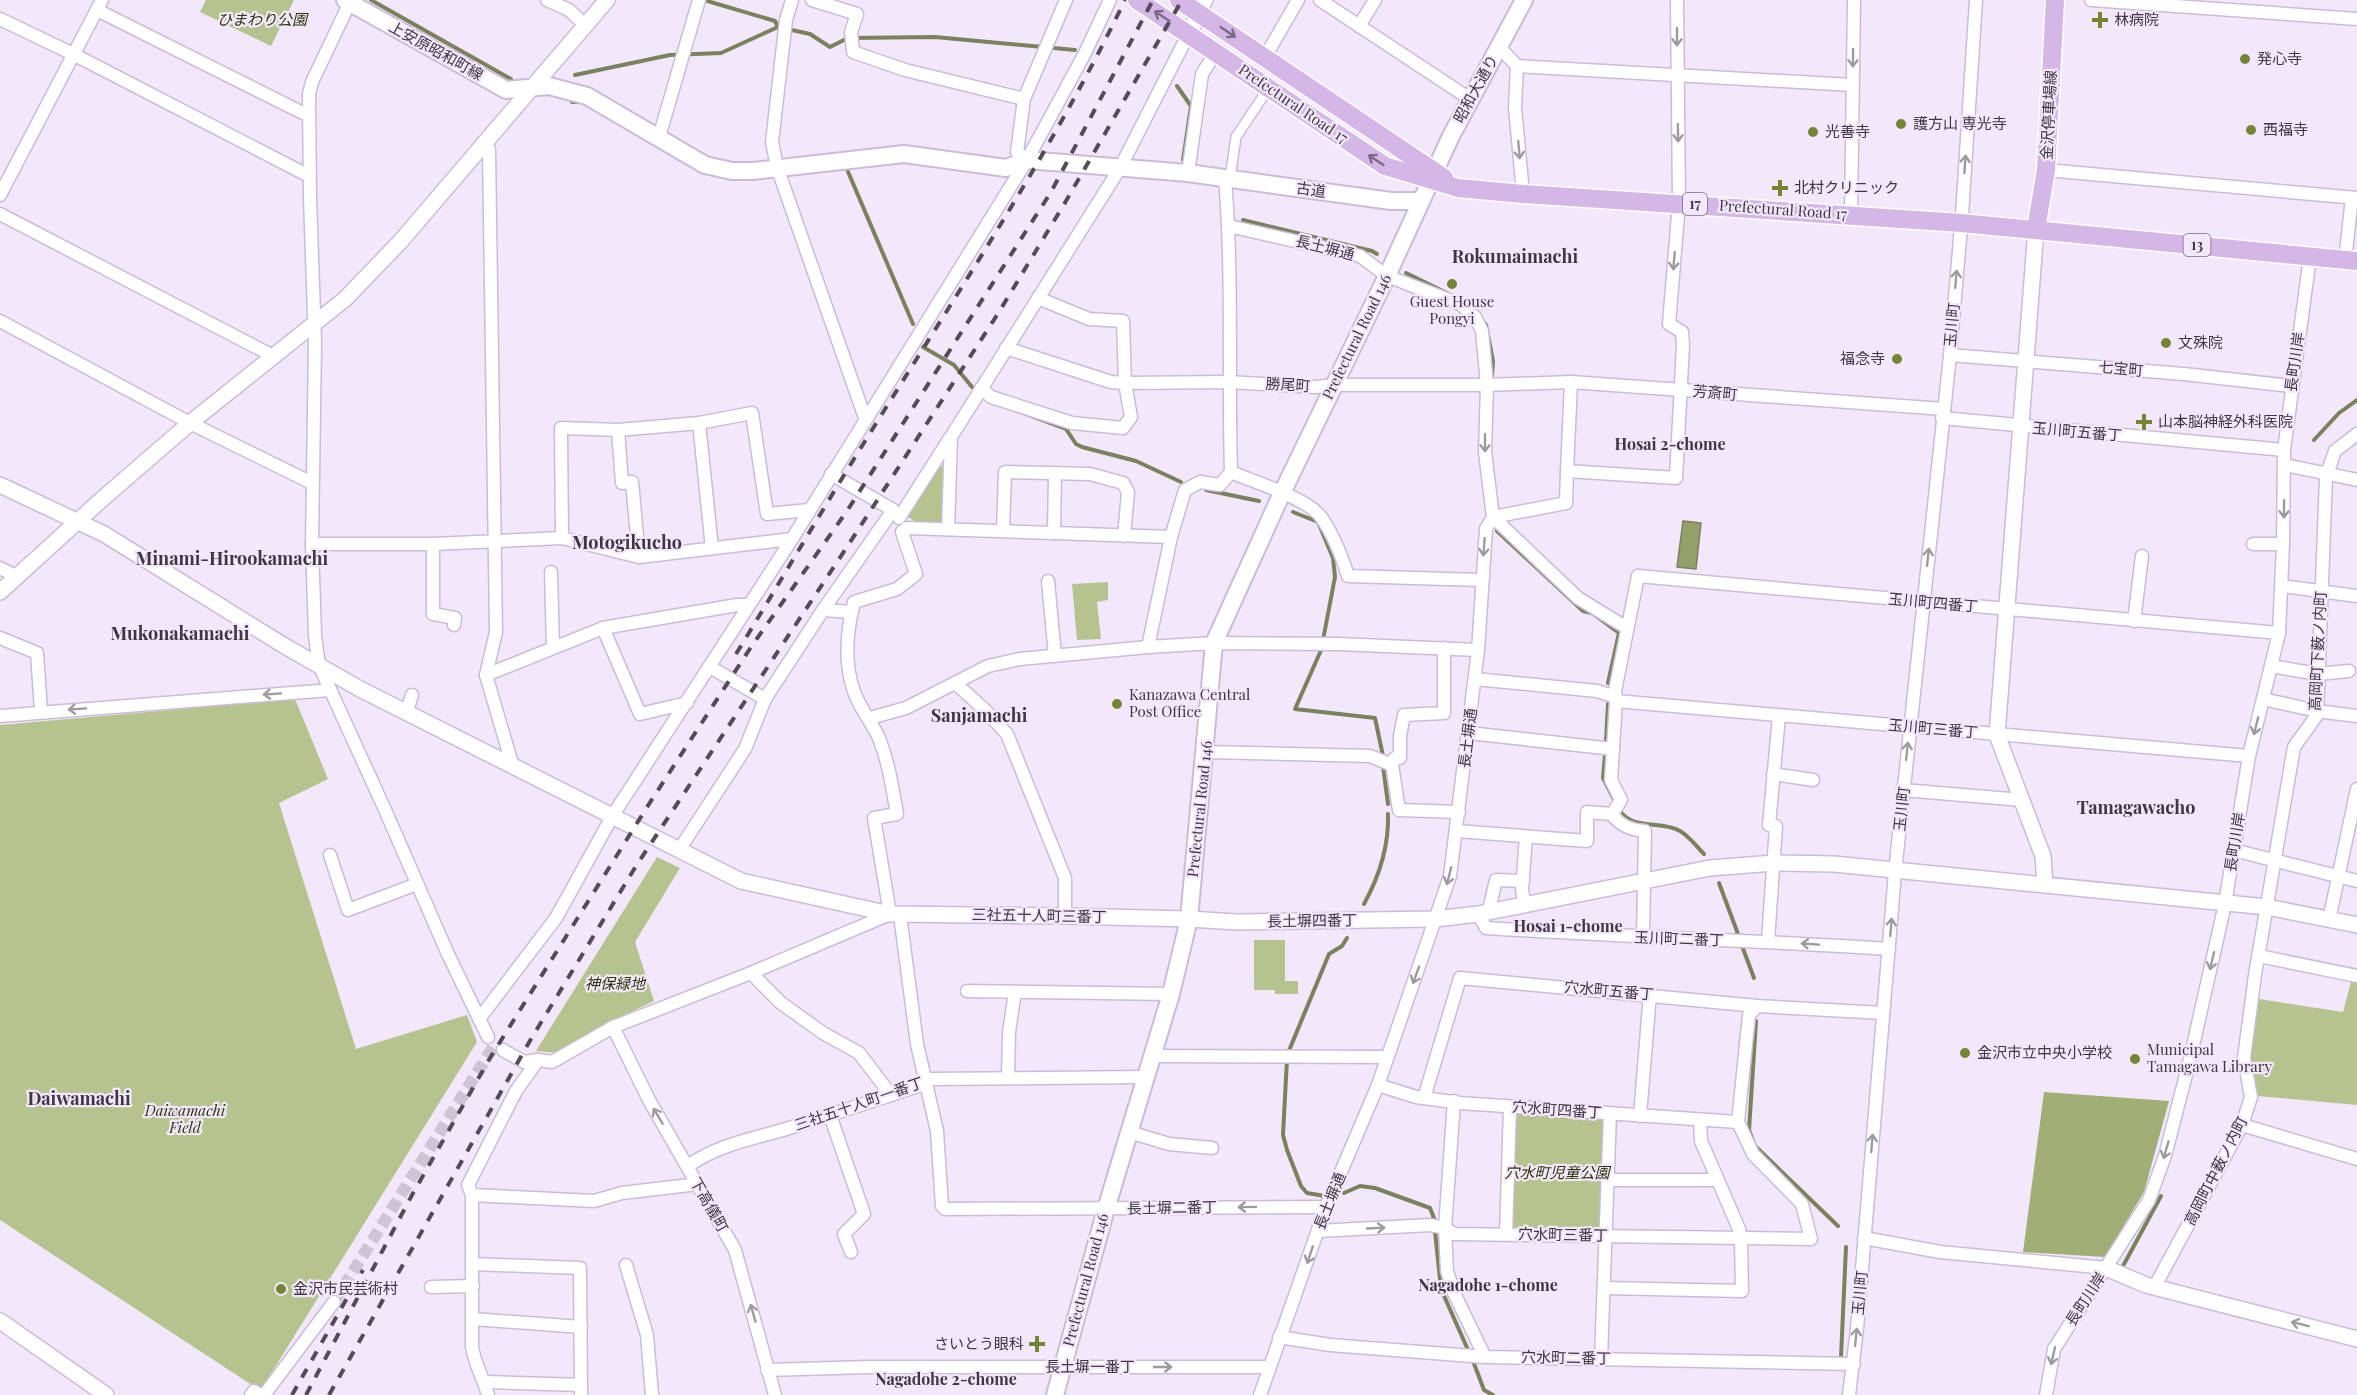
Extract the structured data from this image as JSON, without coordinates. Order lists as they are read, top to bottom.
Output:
{
  "streets": {
    "main road": [
      "上安原昭和町線",
      "昭和大通り",
      "Prefectural Road 17",
      "金沢停車場線",
      "古道",
      "17",
      "13",
      "Prefectural Road 146"
    ],
    "street": [
      "長土塀通",
      "玉川町",
      "長町川岸",
      "七宝町",
      "勝尾町",
      "芳斎町",
      "玉川町五番丁",
      "玉川町四番丁",
      "高岡町下薮ノ内町",
      "玉川町三番丁",
      "三社五十人町三番丁",
      "長土塀四番丁",
      "玉川町二番丁",
      "穴水町五番丁",
      "三社五十人町一番丁",
      "穴水町四番丁",
      "高岡町中薮ノ内町",
      "下高儀町",
      "長土塀二番丁",
      "穴水町三番丁",
      "穴水町二番丁",
      "長土塀一番丁"
    ]
  },
  "crossings": [
    ["上安原昭和町線", "古道"],
    ["昭和大通り", "Prefectural Road 17"],
    ["昭和大通り", "Prefectural Road 146"],
    ["Prefectural Road 17", "金沢停車場線"],
    ["Prefectural Road 17", "13"],
    ["Prefectural Road 17", "玉川町"],
    ["Prefectural Road 17", "Prefectural Road 146"],
    ["金沢停車場線", "13"],
    ["古道", "Prefectural Road 146"],
    ["13", "長町川岸"],
    ["長土塀通", "Prefectural Road 146"],
    ["長土塀通", "勝尾町"],
    ["長土塀通", "芳斎町"],
    ["長土塀通", "玉川町三番丁"],
    ["長土塀通", "長土塀四番丁"],
    ["長土塀通", "穴水町四番丁"],
    ["長土塀通", "長土塀二番丁"],
    ["長土塀通", "穴水町三番丁"],
    ["長土塀通", "穴水町二番丁"],
    ["長土塀通", "長土塀一番丁"],
    ["玉川町", "七宝町"],
    ["玉川町", "芳斎町"],
    ["玉川町", "玉川町五番丁"],
    ["玉川町", "玉川町四番丁"],
    ["玉川町", "玉川町三番丁"],
    ["玉川町", "長土塀四番丁"],
    ["玉川町", "玉川町二番丁"],
    ["玉川町", "穴水町五番丁"],
    ["玉川町", "穴水町二番丁"],
    ["Prefectural Road 146", "勝尾町"],
    ["Prefectural Road 146", "三社五十人町三番丁"],
    ["Prefectural Road 146", "長土塀四番丁"],
    ["Prefectural Road 146", "三社五十人町一番丁"],
    ["Prefectural Road 146", "長土塀二番丁"],
    ["Prefectural Road 146", "長土塀一番丁"],
    ["長町川岸", "七宝町"],
    ["長町川岸", "玉川町五番丁"],
    ["長町川岸", "玉川町四番丁"],
    ["長町川岸", "玉川町三番丁"],
    ["長町川岸", "長土塀四番丁"],
    ["勝尾町", "芳斎町"],
    ["芳斎町", "玉川町五番丁"],
    ["高岡町下薮ノ内町", "長土塀四番丁"],
    ["高岡町下薮ノ内町", "高岡町中薮ノ内町"],
    ["三社五十人町三番丁", "長土塀四番丁"],
    ["長土塀四番丁", "玉川町二番丁"],
    ["長土塀四番丁", "高岡町中薮ノ内町"],
    ["穴水町五番丁", "穴水町四番丁"],
    ["三社五十人町一番丁", "下高儀町"],
    ["三社五十人町一番丁", "長土塀二番丁"],
    ["穴水町四番丁", "穴水町三番丁"],
    ["下高儀町", "長土塀一番丁"]
  ],
  "one_way": [
    "長土塀通",
    "長町川岸",
    "下高儀町",
    "長土塀一番丁"
  ],
  "districts": [
    "Rokumaimachi",
    "Hosai 2-chome",
    "Motogikucho",
    "Minami-Hirookamachi",
    "Mukonakamachi",
    "Sanjamachi",
    "Tamagawacho",
    "Hosai 1-chome",
    "Daiwamachi",
    "Nagadohe 1-chome",
    "Nagadohe 2-chome"
  ],
  "parks": [
    "ひまわり公園",
    "神保緑地",
    "Daiwamachi Field",
    "穴水町児童公園"
  ],
  "places": {
    "health": [
      "林病院",
      "北村クリニック",
      "山本脳神経外科医院",
      "さいとう眼科"
    ],
    "other": [
      "発心寺",
      "護方山 専光寺",
      "西福寺",
      "光善寺",
      "Guest House Pongyi",
      "文殊院",
      "福念寺",
      "Kanazawa Central Post Office",
      "金沢市立中央小学校",
      "Municipal Tamagawa Library",
      "金沢市民芸術村"
    ]
  }
}
